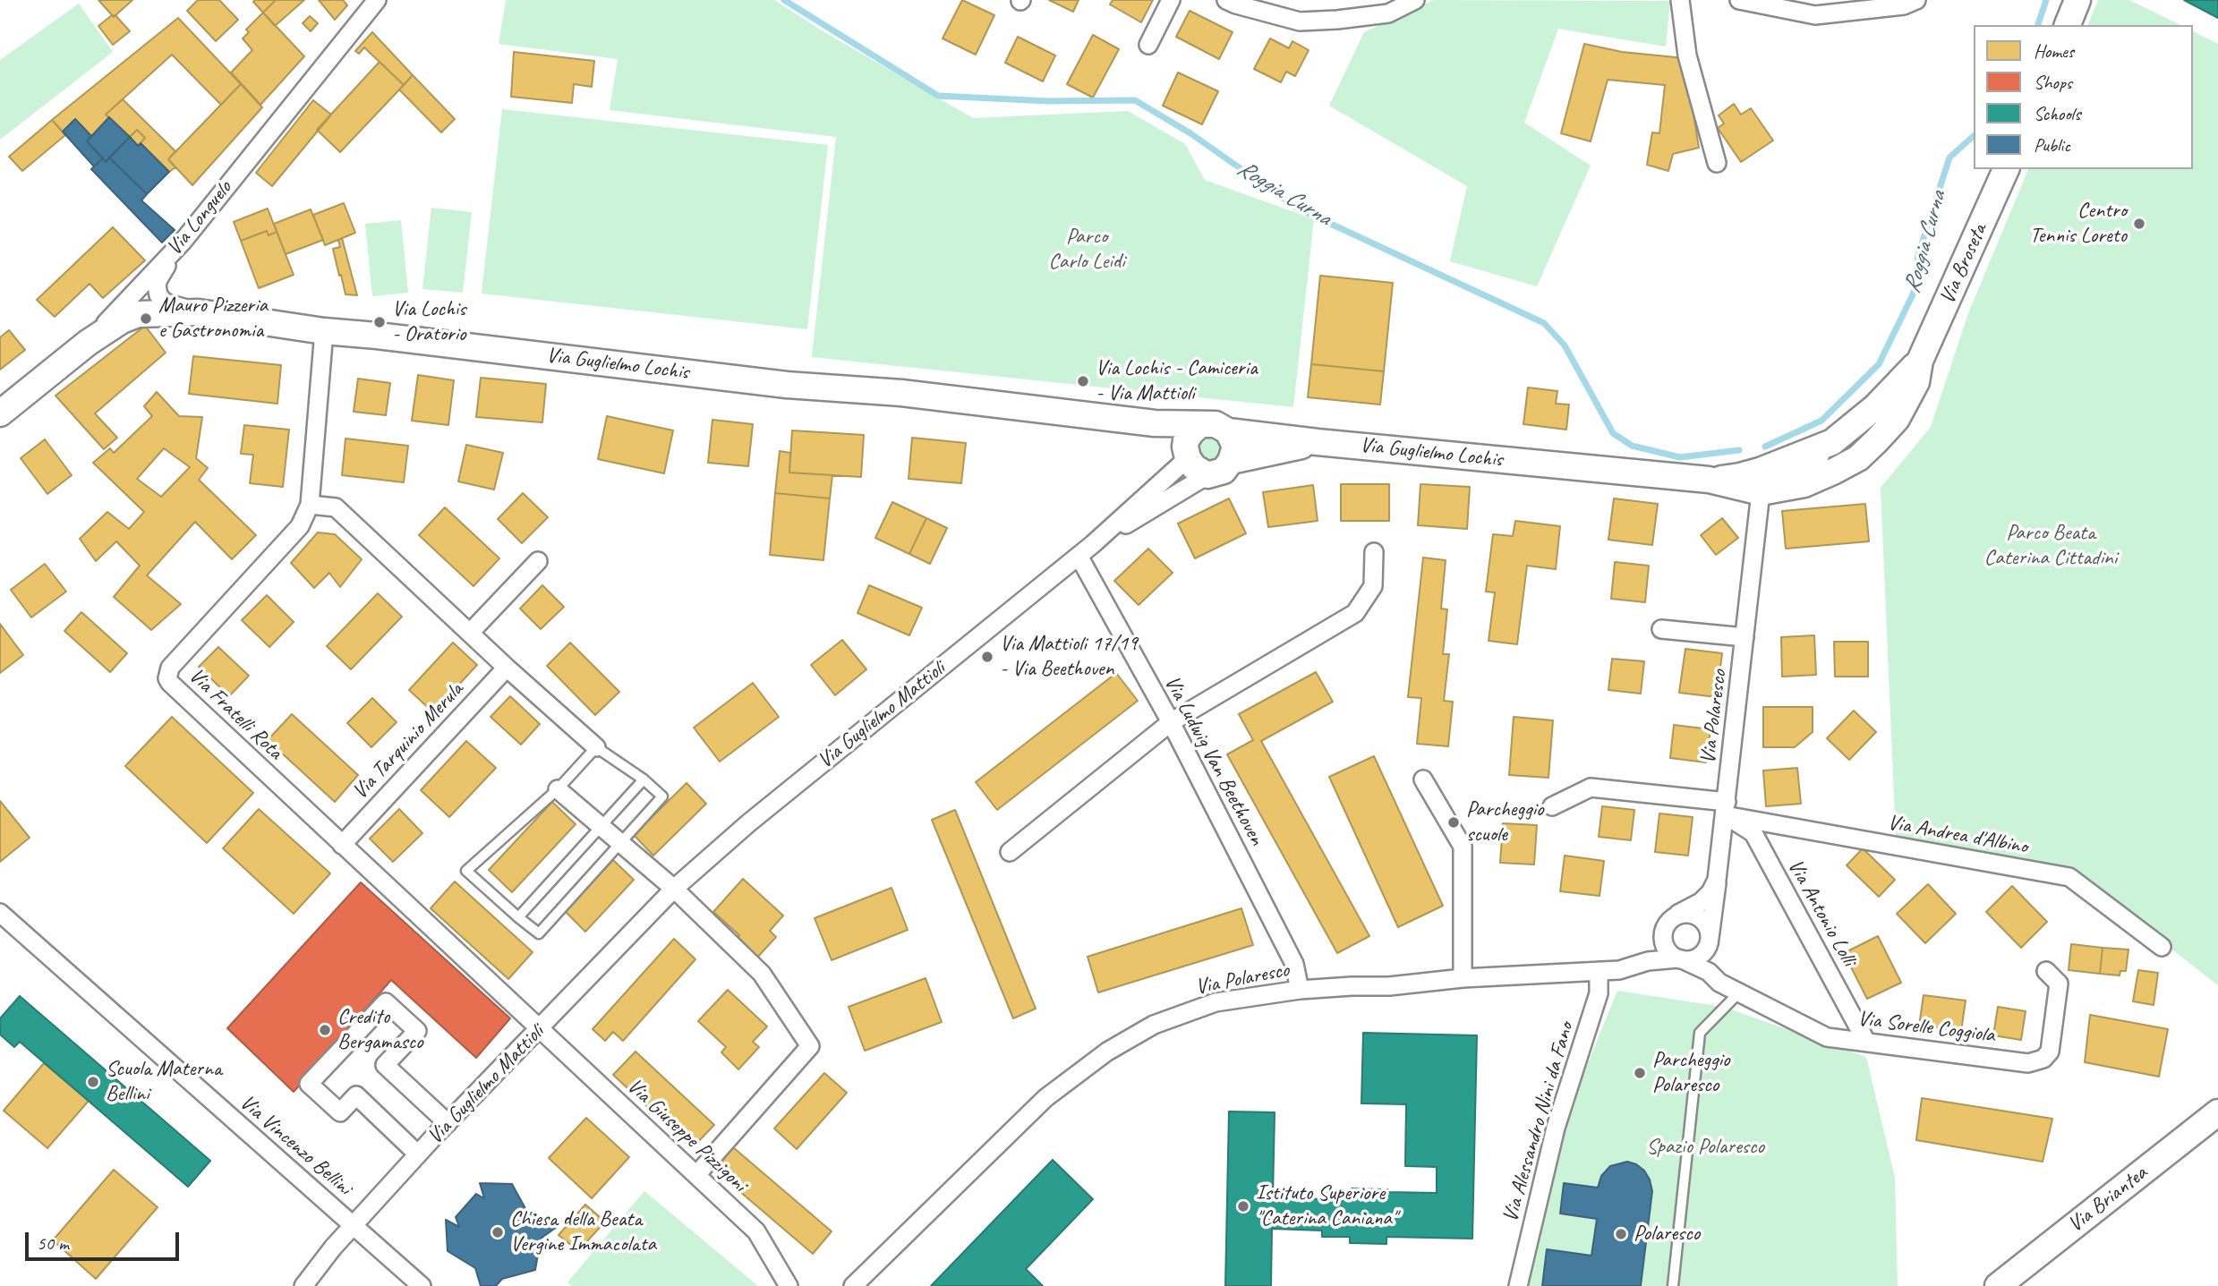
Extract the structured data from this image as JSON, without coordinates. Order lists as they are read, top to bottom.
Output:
{
  "streets": {
    "street": [
      "Via Longuelo",
      "Via Broseta",
      "Via Guglielmo Lochis",
      "Via Fratelli Rota",
      "Via Guglielmo Mattioli",
      "Via Polaresco",
      "Via Tarquinio Merula",
      "Via Ludwig Van Beethoven",
      "Via Andrea d'Albino",
      "Via Antonio Lolli",
      "Via Sorelle Coggiola",
      "Via Alessandro Nini da Fano",
      "Via Giuseppe Pizzigoni",
      "Via Vincenzo Bellini",
      "Via Briantea"
    ]
  },
  "crossings": [
    ["Via Longuelo", "Via Guglielmo Lochis"],
    ["Via Broseta", "Via Guglielmo Lochis"],
    ["Via Broseta", "Via Polaresco"],
    ["Via Guglielmo Lochis", "Via Fratelli Rota"],
    ["Via Guglielmo Lochis", "Via Guglielmo Mattioli"],
    ["Via Guglielmo Lochis", "Via Polaresco"],
    ["Via Fratelli Rota", "Via Guglielmo Mattioli"],
    ["Via Fratelli Rota", "Via Tarquinio Merula"],
    ["Via Fratelli Rota", "Via Giuseppe Pizzigoni"],
    ["Via Guglielmo Mattioli", "Via Ludwig Van Beethoven"],
    ["Via Guglielmo Mattioli", "Via Giuseppe Pizzigoni"],
    ["Via Guglielmo Mattioli", "Via Vincenzo Bellini"],
    ["Via Polaresco", "Via Ludwig Van Beethoven"],
    ["Via Polaresco", "Via Andrea d'Albino"],
    ["Via Polaresco", "Via Antonio Lolli"],
    ["Via Polaresco", "Via Sorelle Coggiola"],
    ["Via Polaresco", "Via Alessandro Nini da Fano"],
    ["Via Andrea d'Albino", "Via Antonio Lolli"],
    ["Via Antonio Lolli", "Via Sorelle Coggiola"]
  ],
  "water": ["Roggia Curna"],
  "parks": ["Parco Carlo Leidi", "Parco Beata Caterina Cittadini", "Spazio Polaresco"],
  "places": [
    "Centro Tennis Loreto",
    "Mauro Pizzeria e Gastronomia",
    "Via Lochis - Oratorio",
    "Via Lochis - Camiceria - Via Mattioli",
    "Via Mattioli 17/19 - Via Beethoven",
    "Parcheggio scuole",
    "Credito Bergamasco",
    "Parcheggio Polaresco",
    "Scuola Materna Bellini",
    "Istituto Superiore \"Caterina Caniana\"",
    "Chiesa della Beata Vergine Immacolata",
    "Polaresco"
  ],
  "legend": [
    "Homes",
    "Shops",
    "Schools",
    "Public"
  ],
  "scale_bar": "50 m"
}
